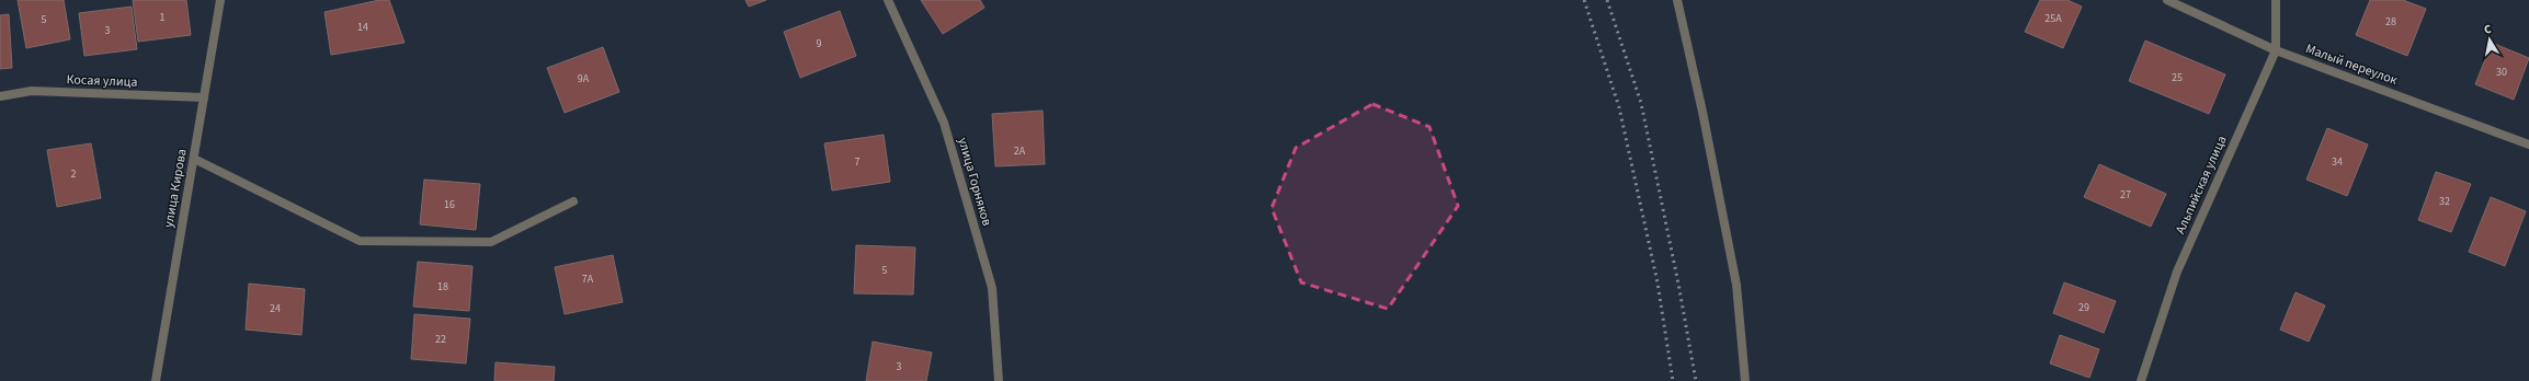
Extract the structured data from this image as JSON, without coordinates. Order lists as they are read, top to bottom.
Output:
{
  "streets": {
    "street": [
      "Малый переулок",
      "Косая улица",
      "улица Горняков",
      "Альпийская улица",
      "улица Кирова"
    ]
  },
  "crossings": [
    ["Малый переулок", "Альпийская улица"],
    ["Косая улица", "улица Кирова"]
  ],
  "house_numbers": [
    "1",
    "25А",
    "5",
    "28",
    "14",
    "3",
    "9",
    "30",
    "25",
    "9А",
    "2А",
    "7",
    "34",
    "2",
    "27",
    "32",
    "16",
    "5",
    "7А",
    "18",
    "29",
    "24",
    "22",
    "3"
  ],
  "north": "top"
}
